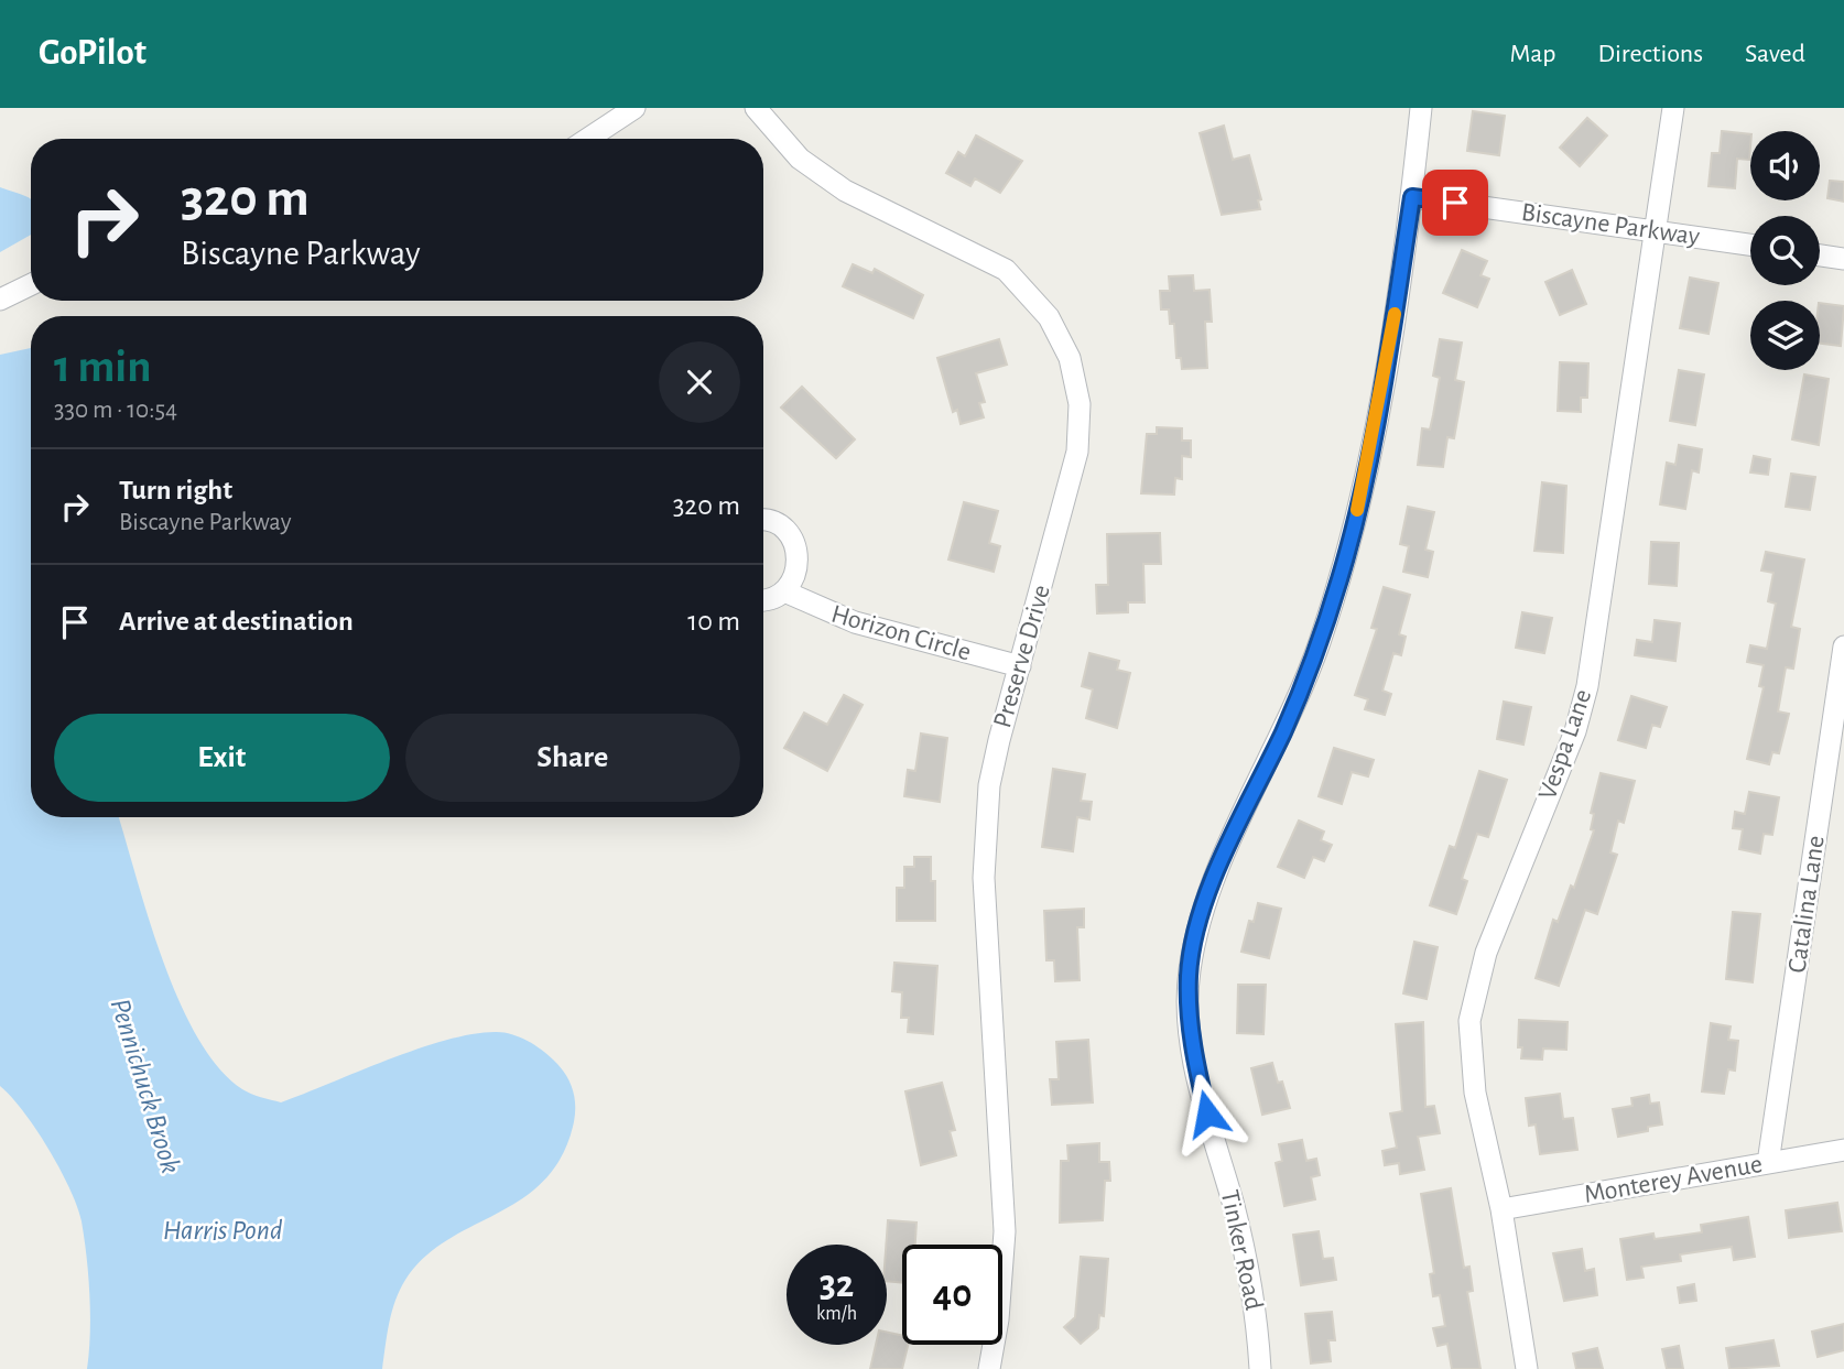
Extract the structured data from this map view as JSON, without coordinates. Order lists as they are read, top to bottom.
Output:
{
  "streets": {
    "street": [
      "Biscayne Parkway",
      "Horizon Circle",
      "Preserve Drive",
      "Vespa Lane",
      "Catalina Lane",
      "Monterey Avenue",
      "Tinker Road"
    ]
  },
  "crossings": [
    ["Biscayne Parkway", "Vespa Lane"],
    ["Biscayne Parkway", "Tinker Road"],
    ["Horizon Circle", "Preserve Drive"],
    ["Vespa Lane", "Monterey Avenue"],
    ["Catalina Lane", "Monterey Avenue"]
  ],
  "water": ["Pennichuck Brook", "Harris Pond"],
  "page": {
    "header": "GoPilot",
    "nav": ["Map", "Directions", "Saved"],
    "turn": ["320 m", "Biscayne Parkway"],
    "heading": ["1 min", "330 m · 10:54"],
    "list": [
      {
        "name": "Turn right",
        "note": "Biscayne Parkway",
        "value": "320 m"
      },
      {
        "name": "Arrive at destination",
        "value": "10 m"
      }
    ],
    "buttons": ["Exit", "Share"],
    "speed": "32 km/h",
    "limit": "40"
  }
}
